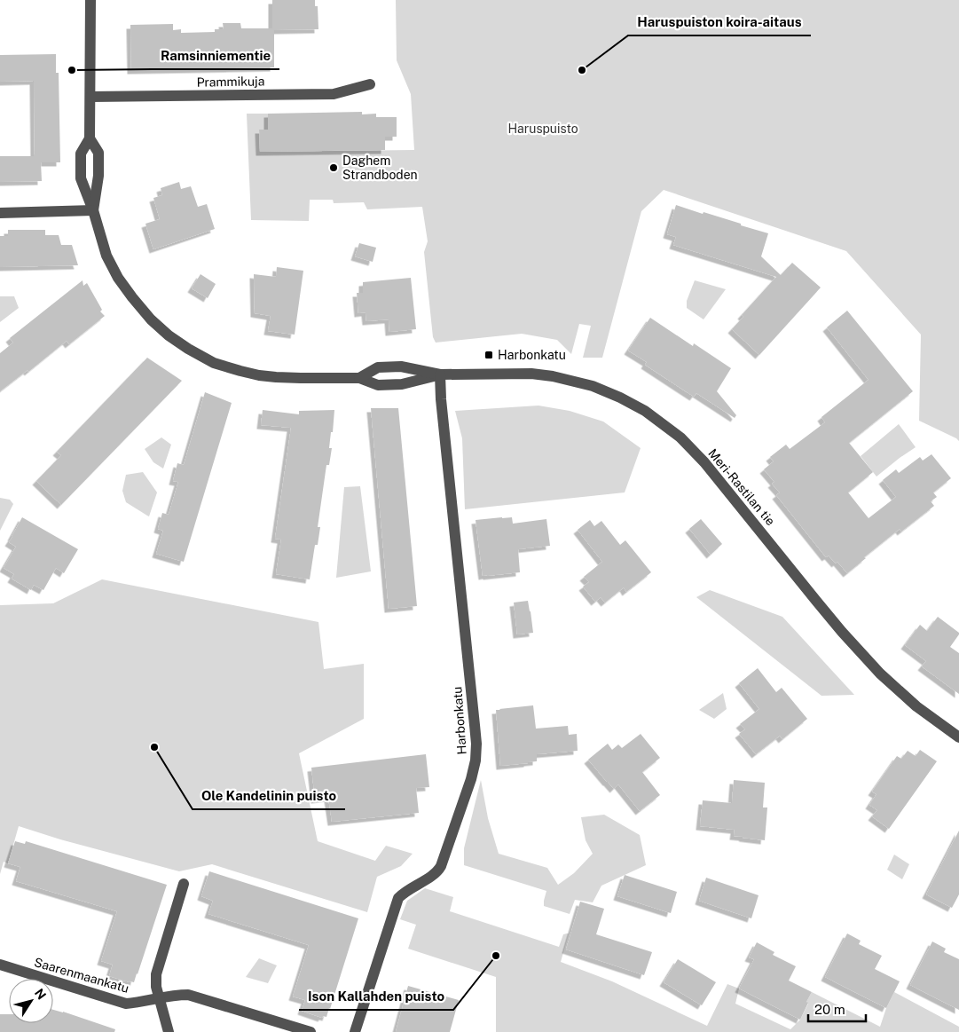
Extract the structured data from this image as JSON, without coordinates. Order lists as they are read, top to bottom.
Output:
{
  "streets": {
    "street": [
      "Prammikuja",
      "Meri-Rastilan tie",
      "Harbonkatu",
      "Saarenmaankatu"
    ]
  },
  "crossings": [
    ["Prammikuja", "Meri-Rastilan tie"],
    ["Meri-Rastilan tie", "Harbonkatu"]
  ],
  "parks": ["Haruspuisto"],
  "places": {
    "other": [
      "Ramsinniementie",
      "Haruspuiston koira-aitaus",
      "Daghem Strandboden",
      "Ole Kandelinin puisto",
      "Ison Kallahden puisto"
    ],
    "transit": ["Harbonkatu"]
  },
  "scale_bar": "20 m",
  "north": "top right"
}
